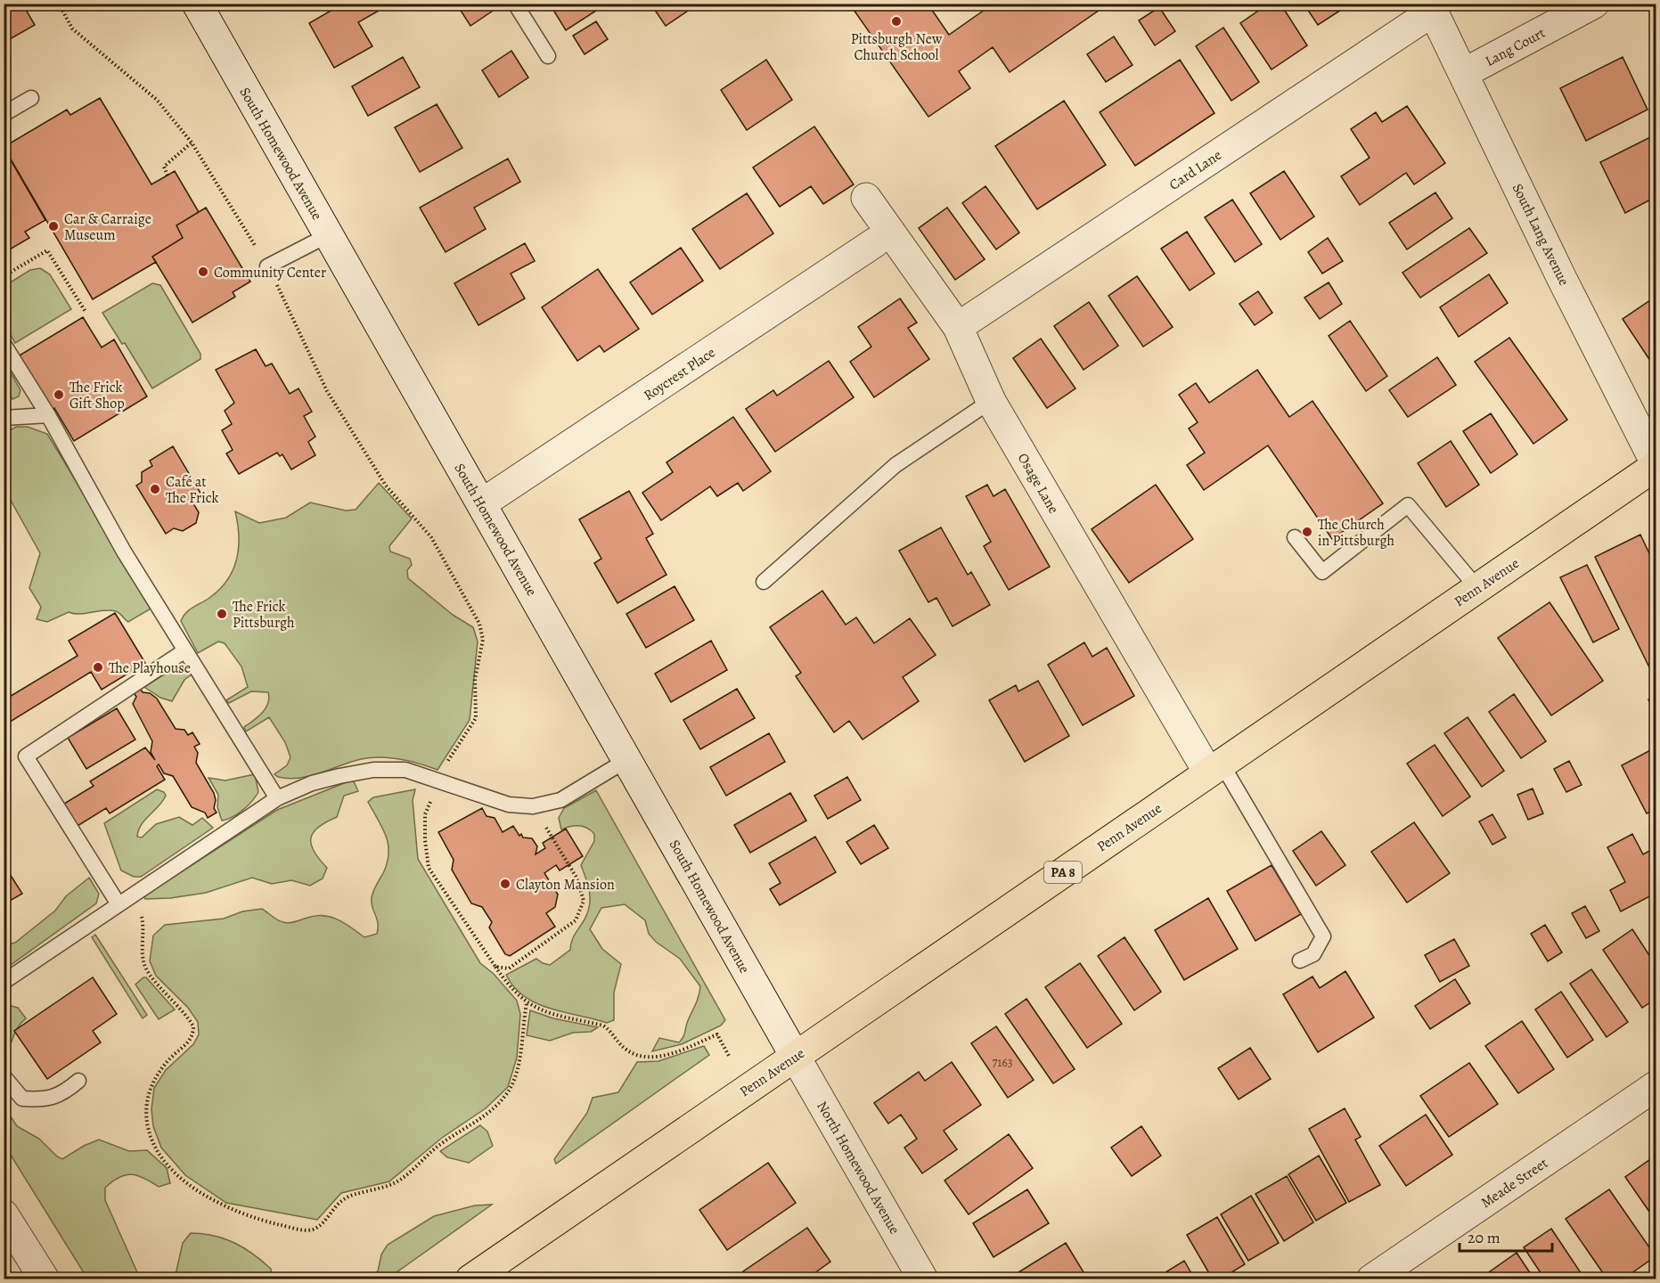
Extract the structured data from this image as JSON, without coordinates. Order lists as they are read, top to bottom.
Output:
{
  "streets": {
    "highway": ["Penn Avenue", "PA 8"],
    "street": [
      "Lang Court",
      "South Homewood Avenue",
      "Card Lane",
      "South Lang Avenue",
      "Roycrest Place",
      "Osage Lane",
      "North Homewood Avenue",
      "Meade Street"
    ]
  },
  "crossings": [
    ["Lang Court", "South Lang Avenue"],
    ["South Homewood Avenue", "Roycrest Place"],
    ["South Homewood Avenue", "Penn Avenue"],
    ["South Homewood Avenue", "North Homewood Avenue"],
    ["Card Lane", "South Lang Avenue"],
    ["Card Lane", "Osage Lane"],
    ["South Lang Avenue", "Penn Avenue"],
    ["Osage Lane", "Penn Avenue"],
    ["Penn Avenue", "North Homewood Avenue"]
  ],
  "places": [
    "Pittsburgh New Church School",
    "Car & Carraige Museum",
    "Community Center",
    "The Frick Gift Shop",
    "Café at The Frick",
    "The Church in Pittsburgh",
    "The Frick Pittsburgh",
    "The Playhouse",
    "Clayton Mansion"
  ],
  "house_numbers": ["7163"],
  "scale_bar": "20 m"
}
